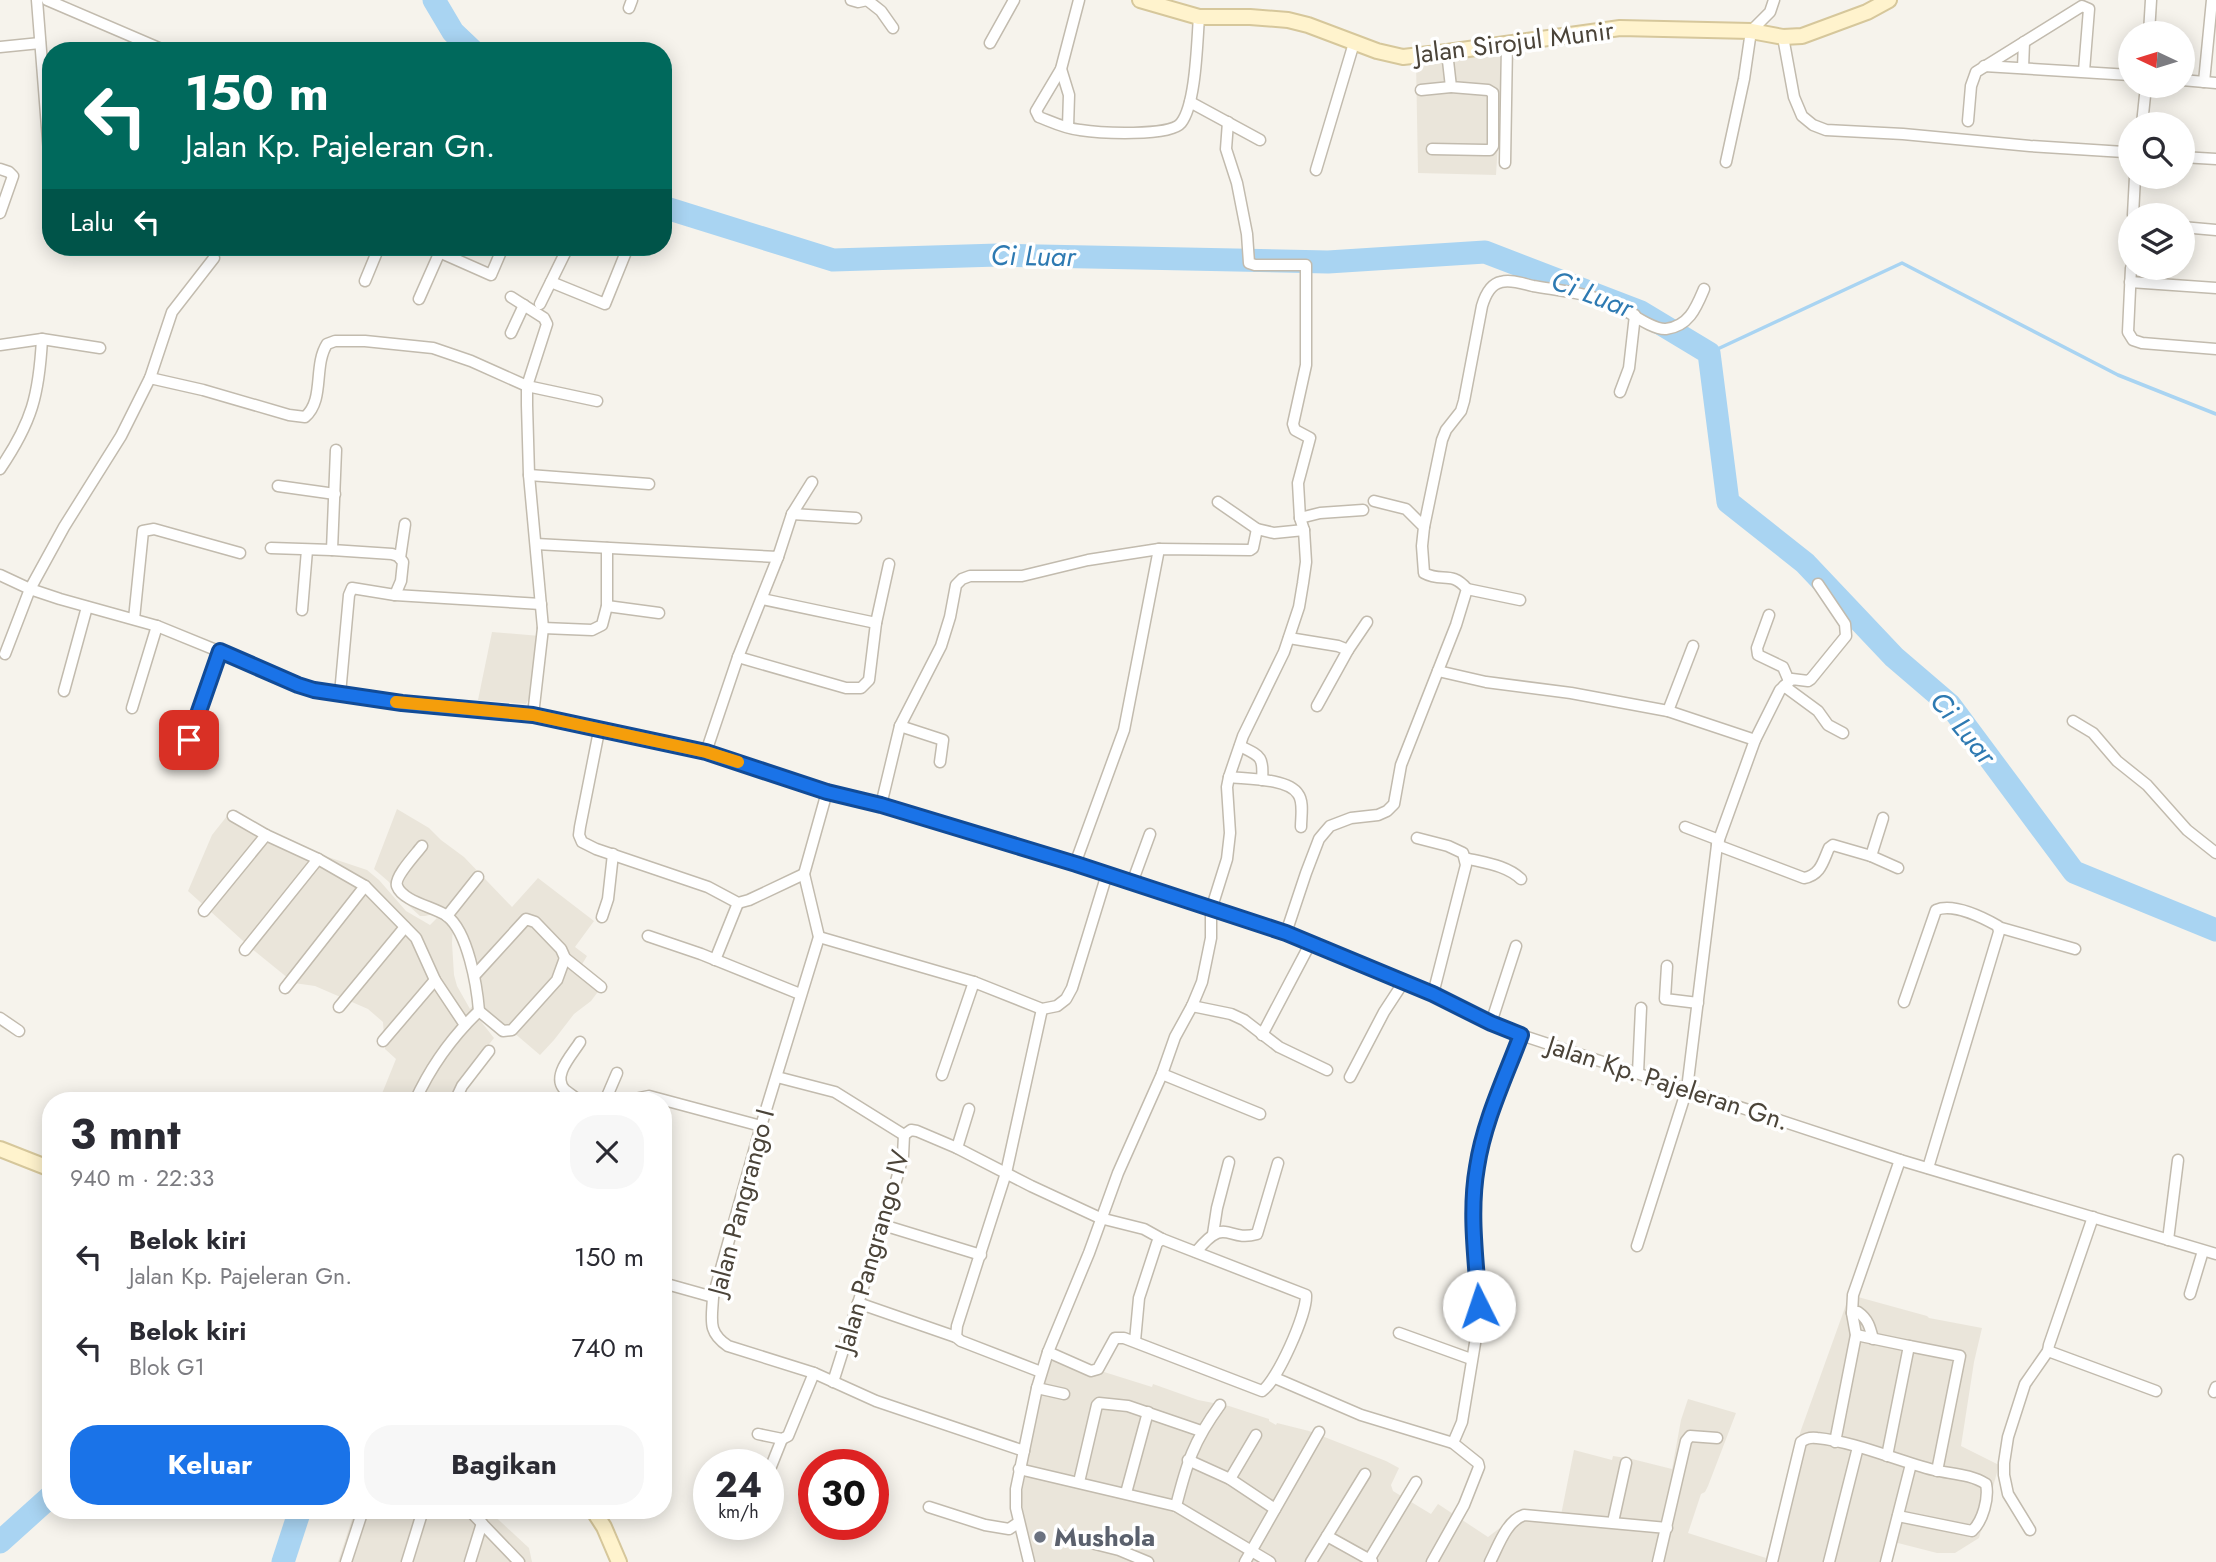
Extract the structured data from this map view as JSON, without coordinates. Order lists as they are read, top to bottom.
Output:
{
  "streets": {
    "street": [
      "Jalan Sirojul Munir",
      "Jalan Kp. Pajeleran Gn.",
      "Jalan Pangrango I",
      "Jalan Pangrango IV"
    ]
  },
  "crossings": [
    ["Jalan Pangrango I", "Jalan Pangrango IV"]
  ],
  "water": ["Ci Luar"],
  "places": ["Mushola"],
  "north": "left",
  "page": {
    "turn": ["150 m", "Jalan Kp. Pajeleran Gn."],
    "then": "Lalu",
    "heading": ["3 mnt", "940 m · 22:33"],
    "list": [
      {
        "name": "Belok kiri",
        "note": "Jalan Kp. Pajeleran Gn.",
        "value": "150 m"
      },
      {
        "name": "Belok kiri",
        "note": "Blok G1",
        "value": "740 m"
      }
    ],
    "buttons": ["Keluar", "Bagikan"],
    "speed": "24 km/h",
    "limit": "30"
  }
}
